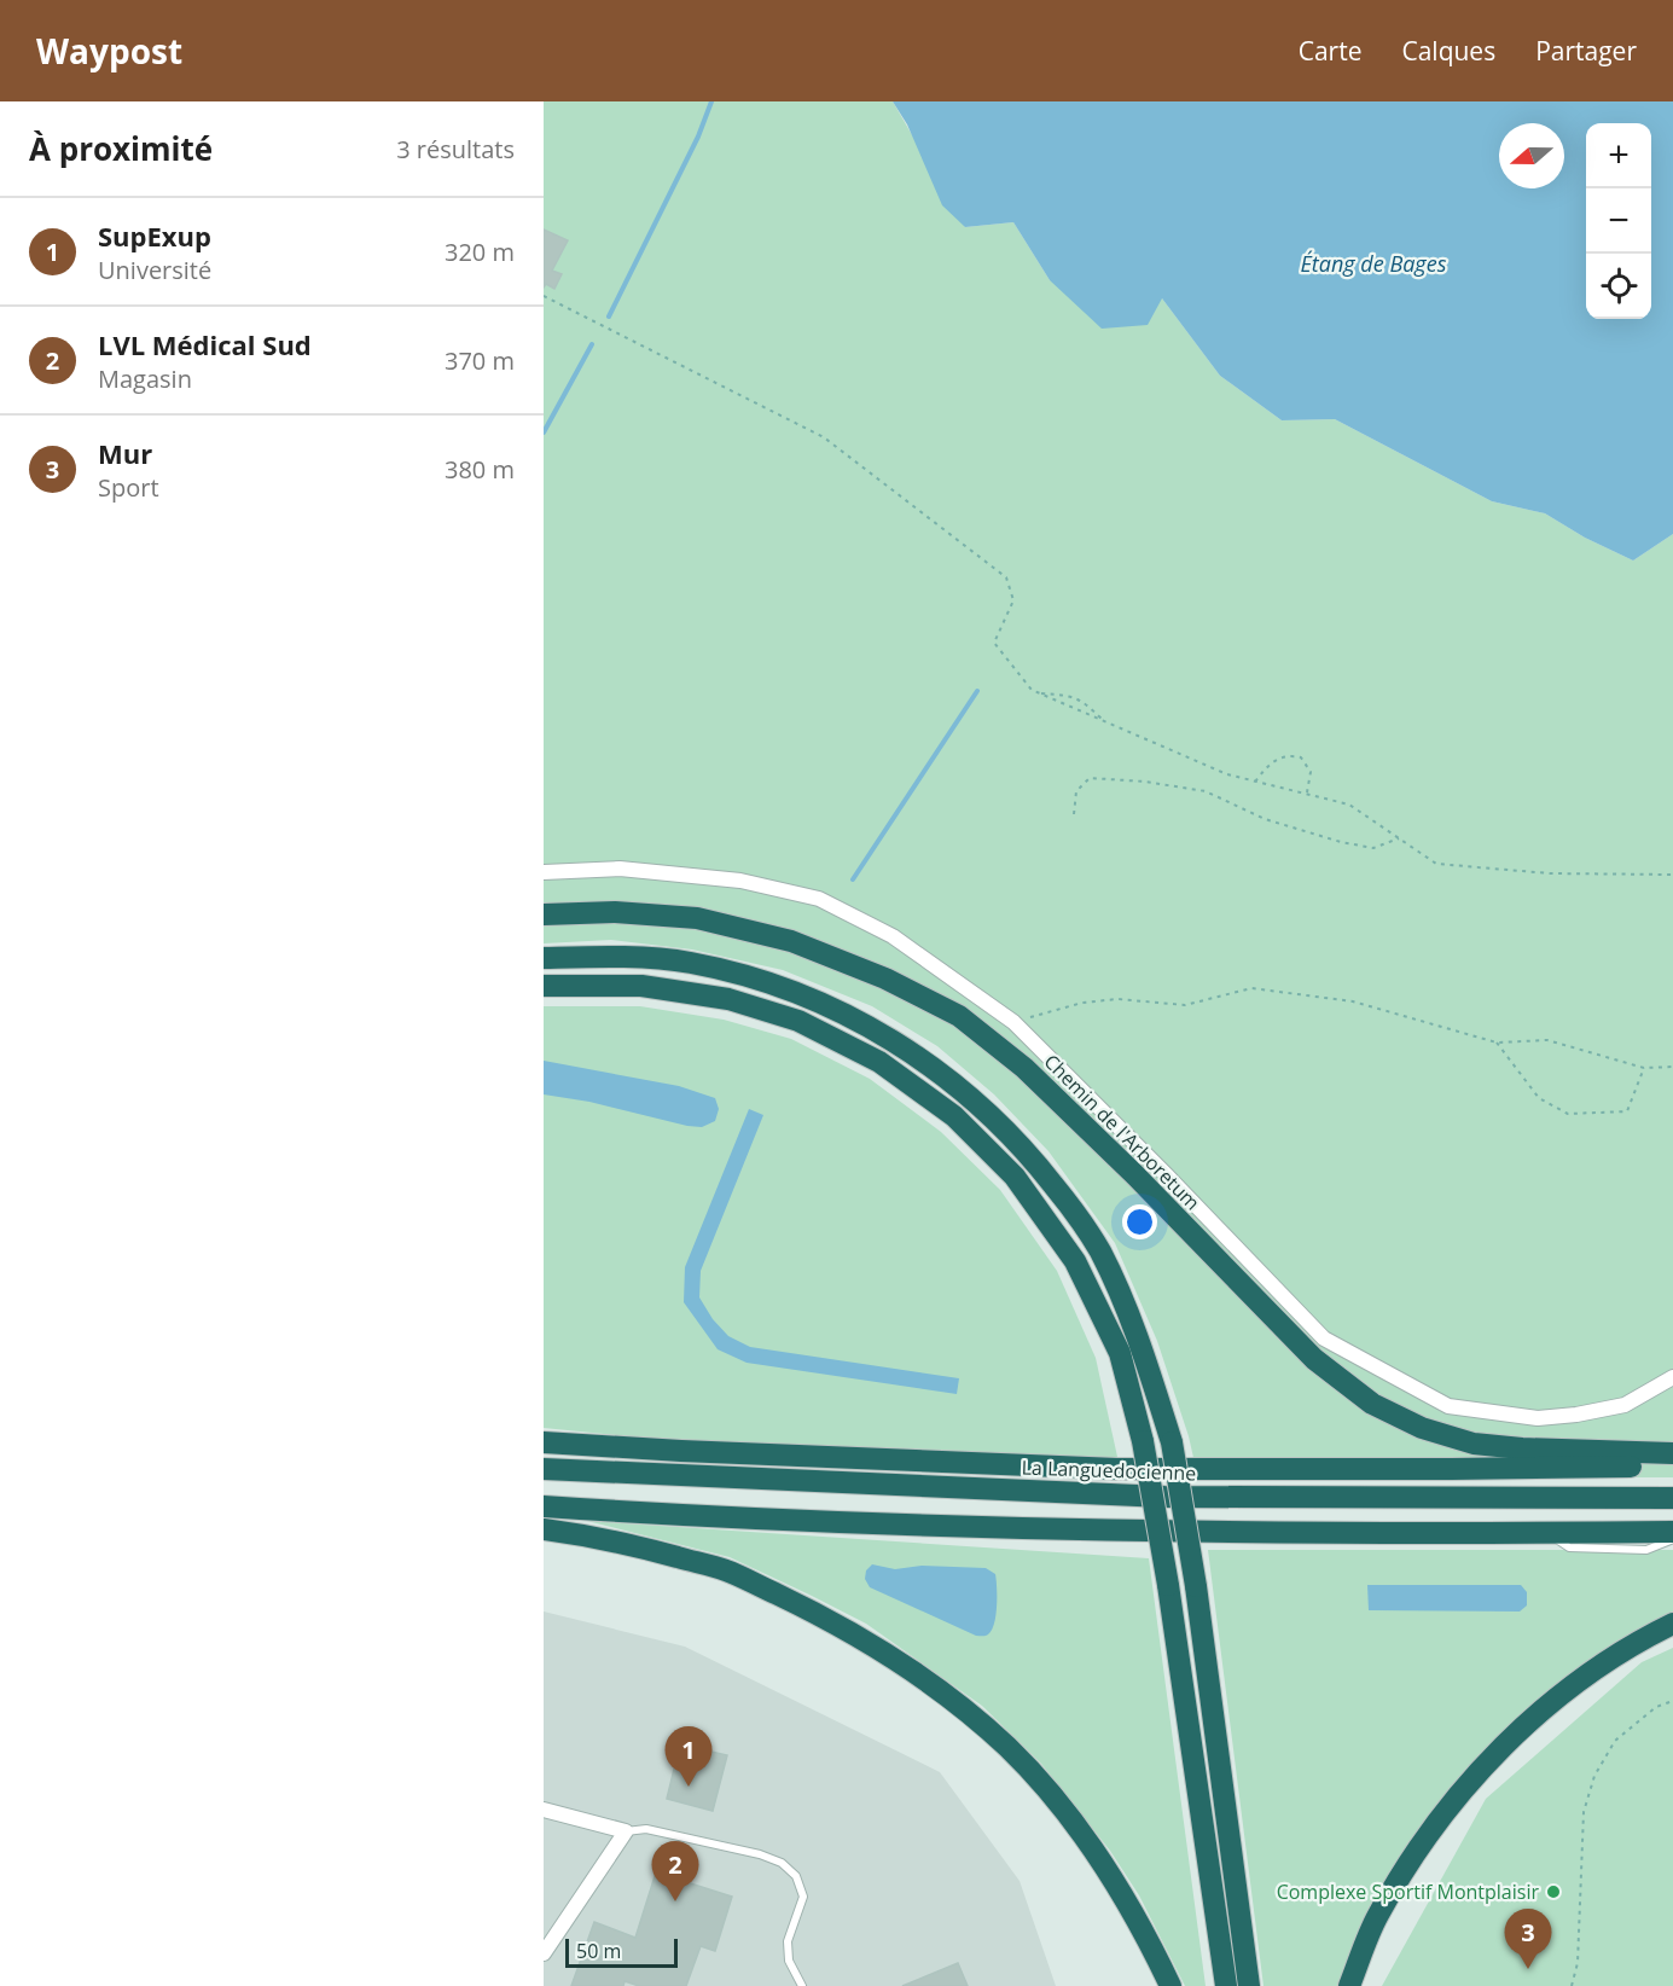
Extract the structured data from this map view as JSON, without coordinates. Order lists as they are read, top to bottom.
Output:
{
  "streets": {
    "highway": ["La Languedocienne"],
    "street": ["Chemin de l'Arboretum"]
  },
  "water": ["Étang de Bages"],
  "places": ["Complexe Sportif Montplaisir"],
  "scale_bar": "50 m",
  "north": "left",
  "page": {
    "header": "Waypost",
    "nav": ["Carte", "Calques", "Partager"],
    "heading": ["À proximité", "3 résultats"],
    "map_buttons": ["+", "−"],
    "list": [
      {
        "mark": "1",
        "name": "SupExup",
        "note": "Université",
        "value": "320 m"
      },
      {
        "mark": "2",
        "name": "LVL Médical Sud",
        "note": "Magasin",
        "value": "370 m"
      },
      {
        "mark": "3",
        "name": "Mur",
        "note": "Sport",
        "value": "380 m"
      }
    ],
    "pins": ["1", "2", "3"],
    "scale": "50 m"
  }
}
